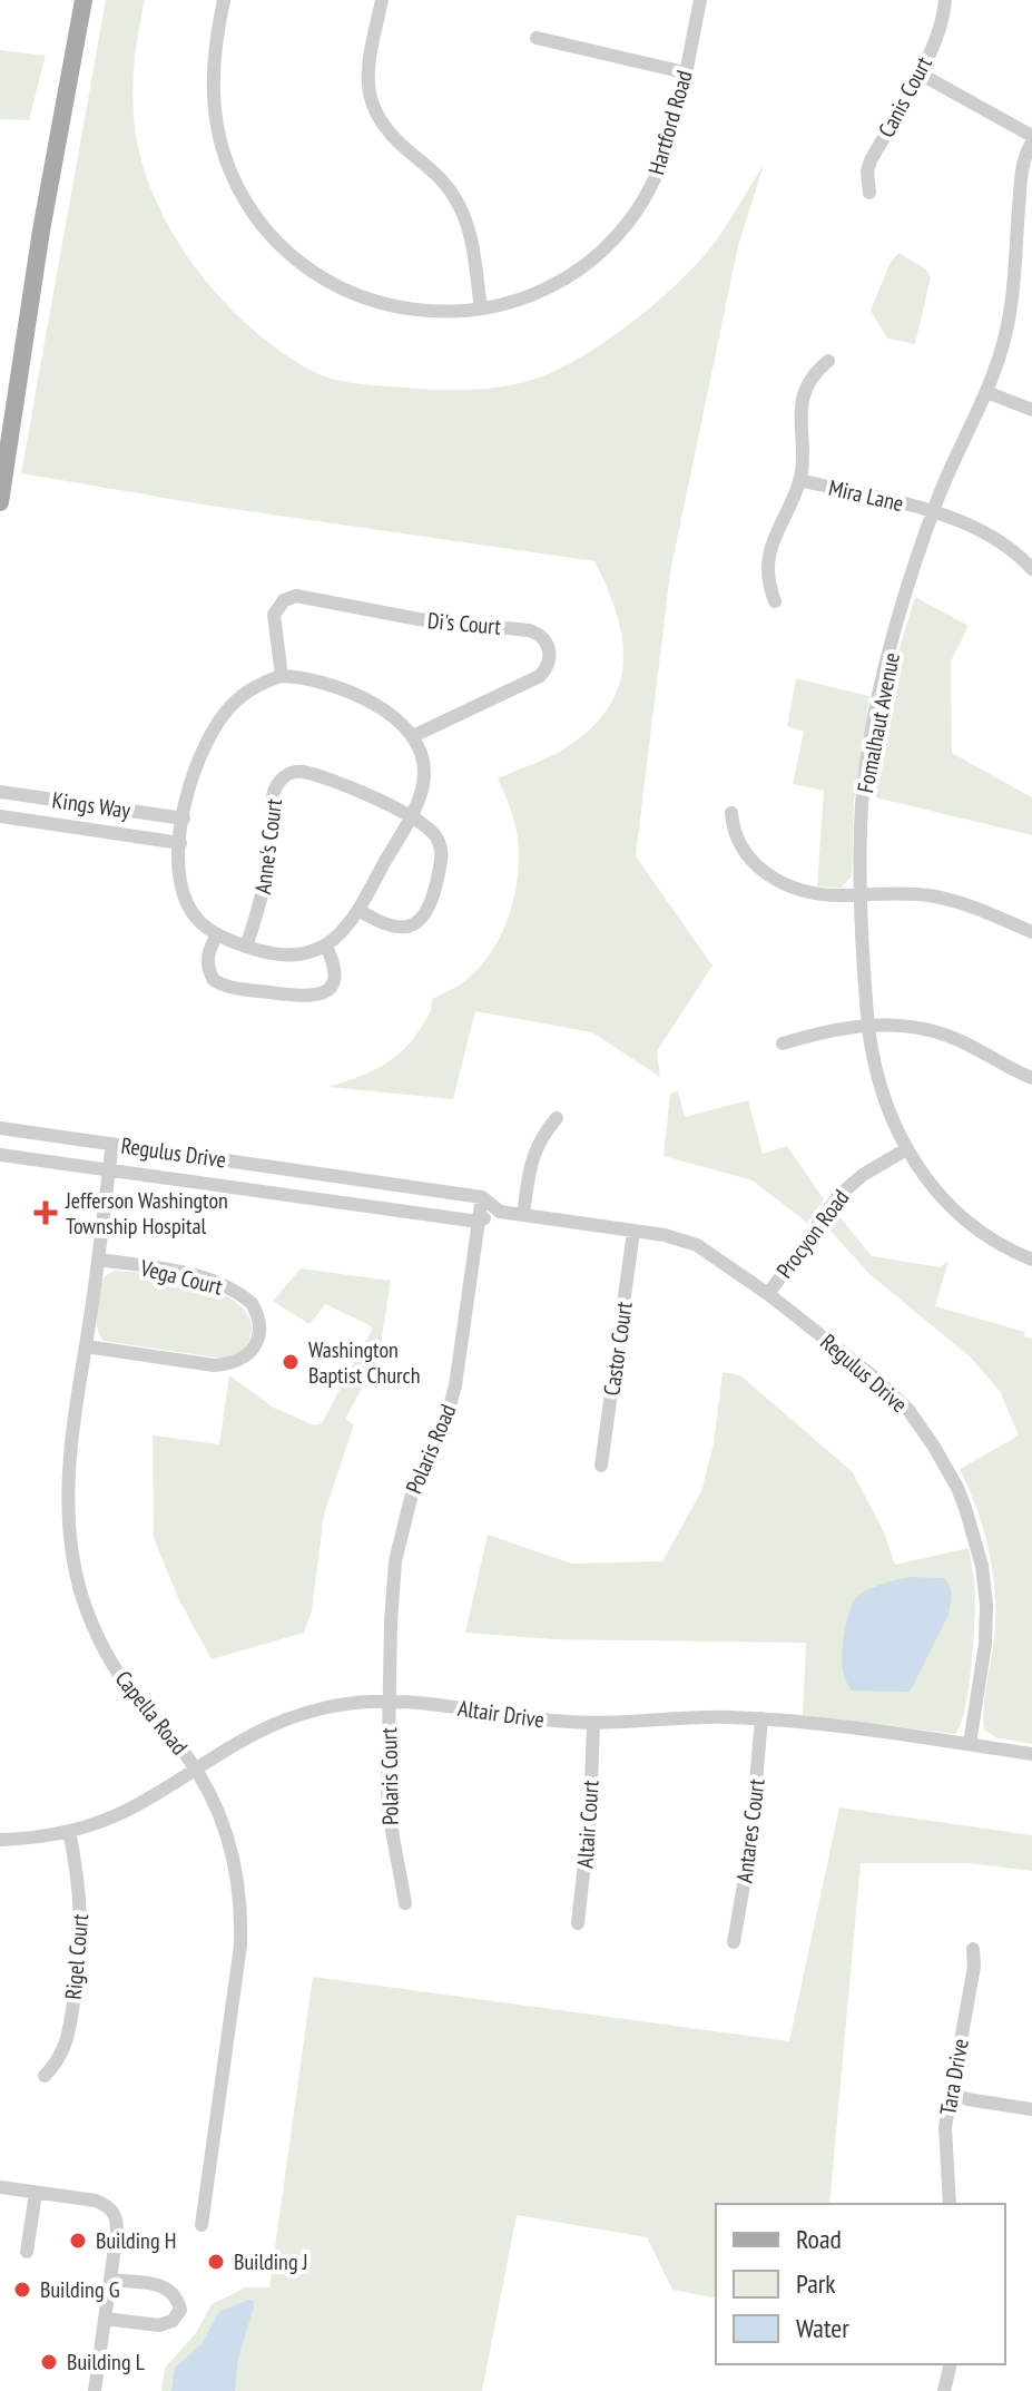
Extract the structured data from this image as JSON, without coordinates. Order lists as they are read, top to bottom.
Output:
{
  "streets": {
    "street": [
      "Canis Court",
      "Hartford Road",
      "Mira Lane",
      "Di's Court",
      "Fomalhaut Avenue",
      "Kings Way",
      "Anne's Court",
      "Regulus Drive",
      "Procyon Road",
      "Vega Court",
      "Castor Court",
      "Polaris Road",
      "Capella Road",
      "Altair Drive",
      "Polaris Court",
      "Altair Court",
      "Antares Court",
      "Rigel Court",
      "Tara Drive"
    ]
  },
  "crossings": [
    ["Mira Lane", "Fomalhaut Avenue"],
    ["Fomalhaut Avenue", "Procyon Road"],
    ["Regulus Drive", "Procyon Road"],
    ["Regulus Drive", "Castor Court"],
    ["Regulus Drive", "Polaris Road"],
    ["Regulus Drive", "Capella Road"],
    ["Regulus Drive", "Altair Drive"],
    ["Vega Court", "Capella Road"],
    ["Polaris Road", "Altair Drive"],
    ["Polaris Road", "Polaris Court"],
    ["Capella Road", "Altair Drive"],
    ["Altair Drive", "Polaris Court"],
    ["Altair Drive", "Altair Court"],
    ["Altair Drive", "Antares Court"],
    ["Altair Drive", "Rigel Court"]
  ],
  "places": {
    "health": ["Jefferson Washington Township Hospital"],
    "other": [
      "Washington Baptist Church",
      "Building H",
      "Building J",
      "Building G",
      "Building L"
    ]
  },
  "legend": ["Road", "Park", "Water"]
}
